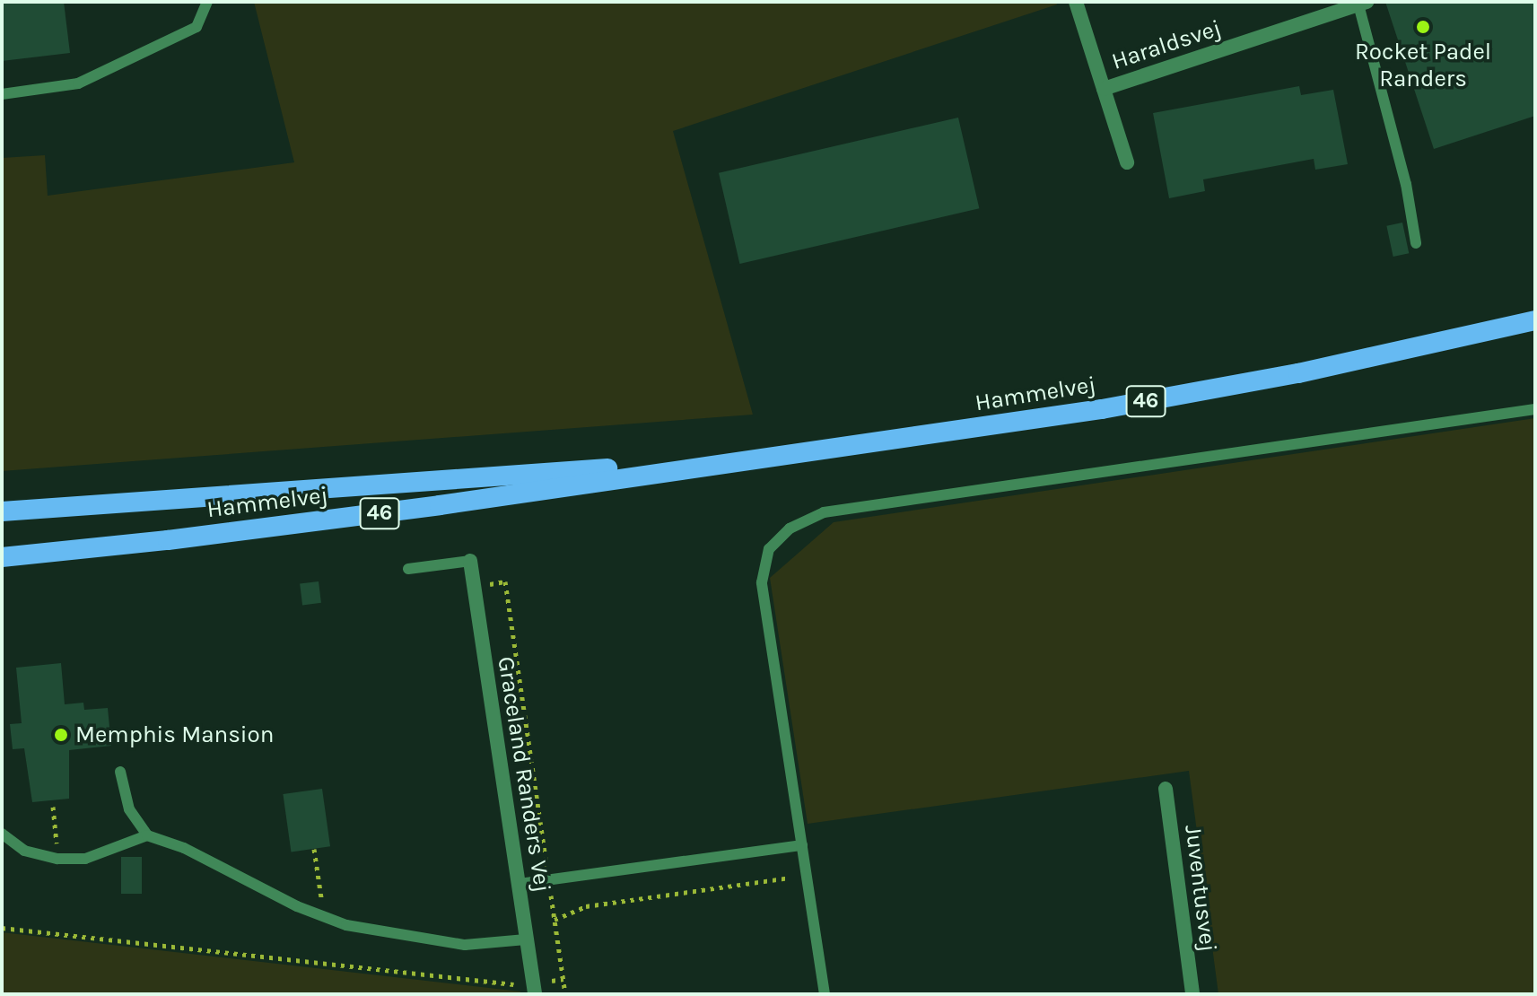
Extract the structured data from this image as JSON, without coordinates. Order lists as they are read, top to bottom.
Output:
{
  "streets": {
    "highway": ["Hammelvej", "46"],
    "street": ["Haraldsvej", "Graceland Randers Vej", "Juventusvej"]
  },
  "places": ["Rocket Padel Randers", "Memphis Mansion"]
}
